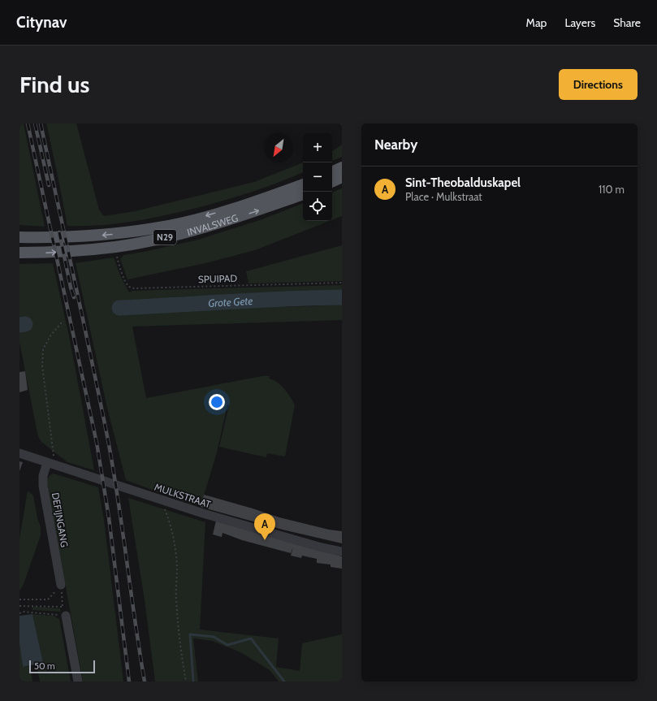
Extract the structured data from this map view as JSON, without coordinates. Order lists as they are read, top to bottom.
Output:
{
  "streets": {
    "main road": ["INVALSWEG", "N29"],
    "street": ["MULKSTRAAT", "DEFIJNGANG"],
    "path": ["SPUIPAD"]
  },
  "crossings": [
    ["MULKSTRAAT", "DEFIJNGANG"]
  ],
  "water": ["Grote Gete"],
  "scale_bar": "50 m",
  "north": "bottom left",
  "page": {
    "header": "Citynav",
    "nav": ["Map", "Layers", "Share"],
    "buttons": "Directions",
    "title": "Find us",
    "heading": "Nearby",
    "map_buttons": ["+", "−"],
    "list": [
      {
        "mark": "A",
        "name": "Sint-Theobalduskapel",
        "note": "Place · Mulkstraat",
        "value": "110 m"
      }
    ],
    "pins": "A",
    "scale": "50 m"
  }
}
